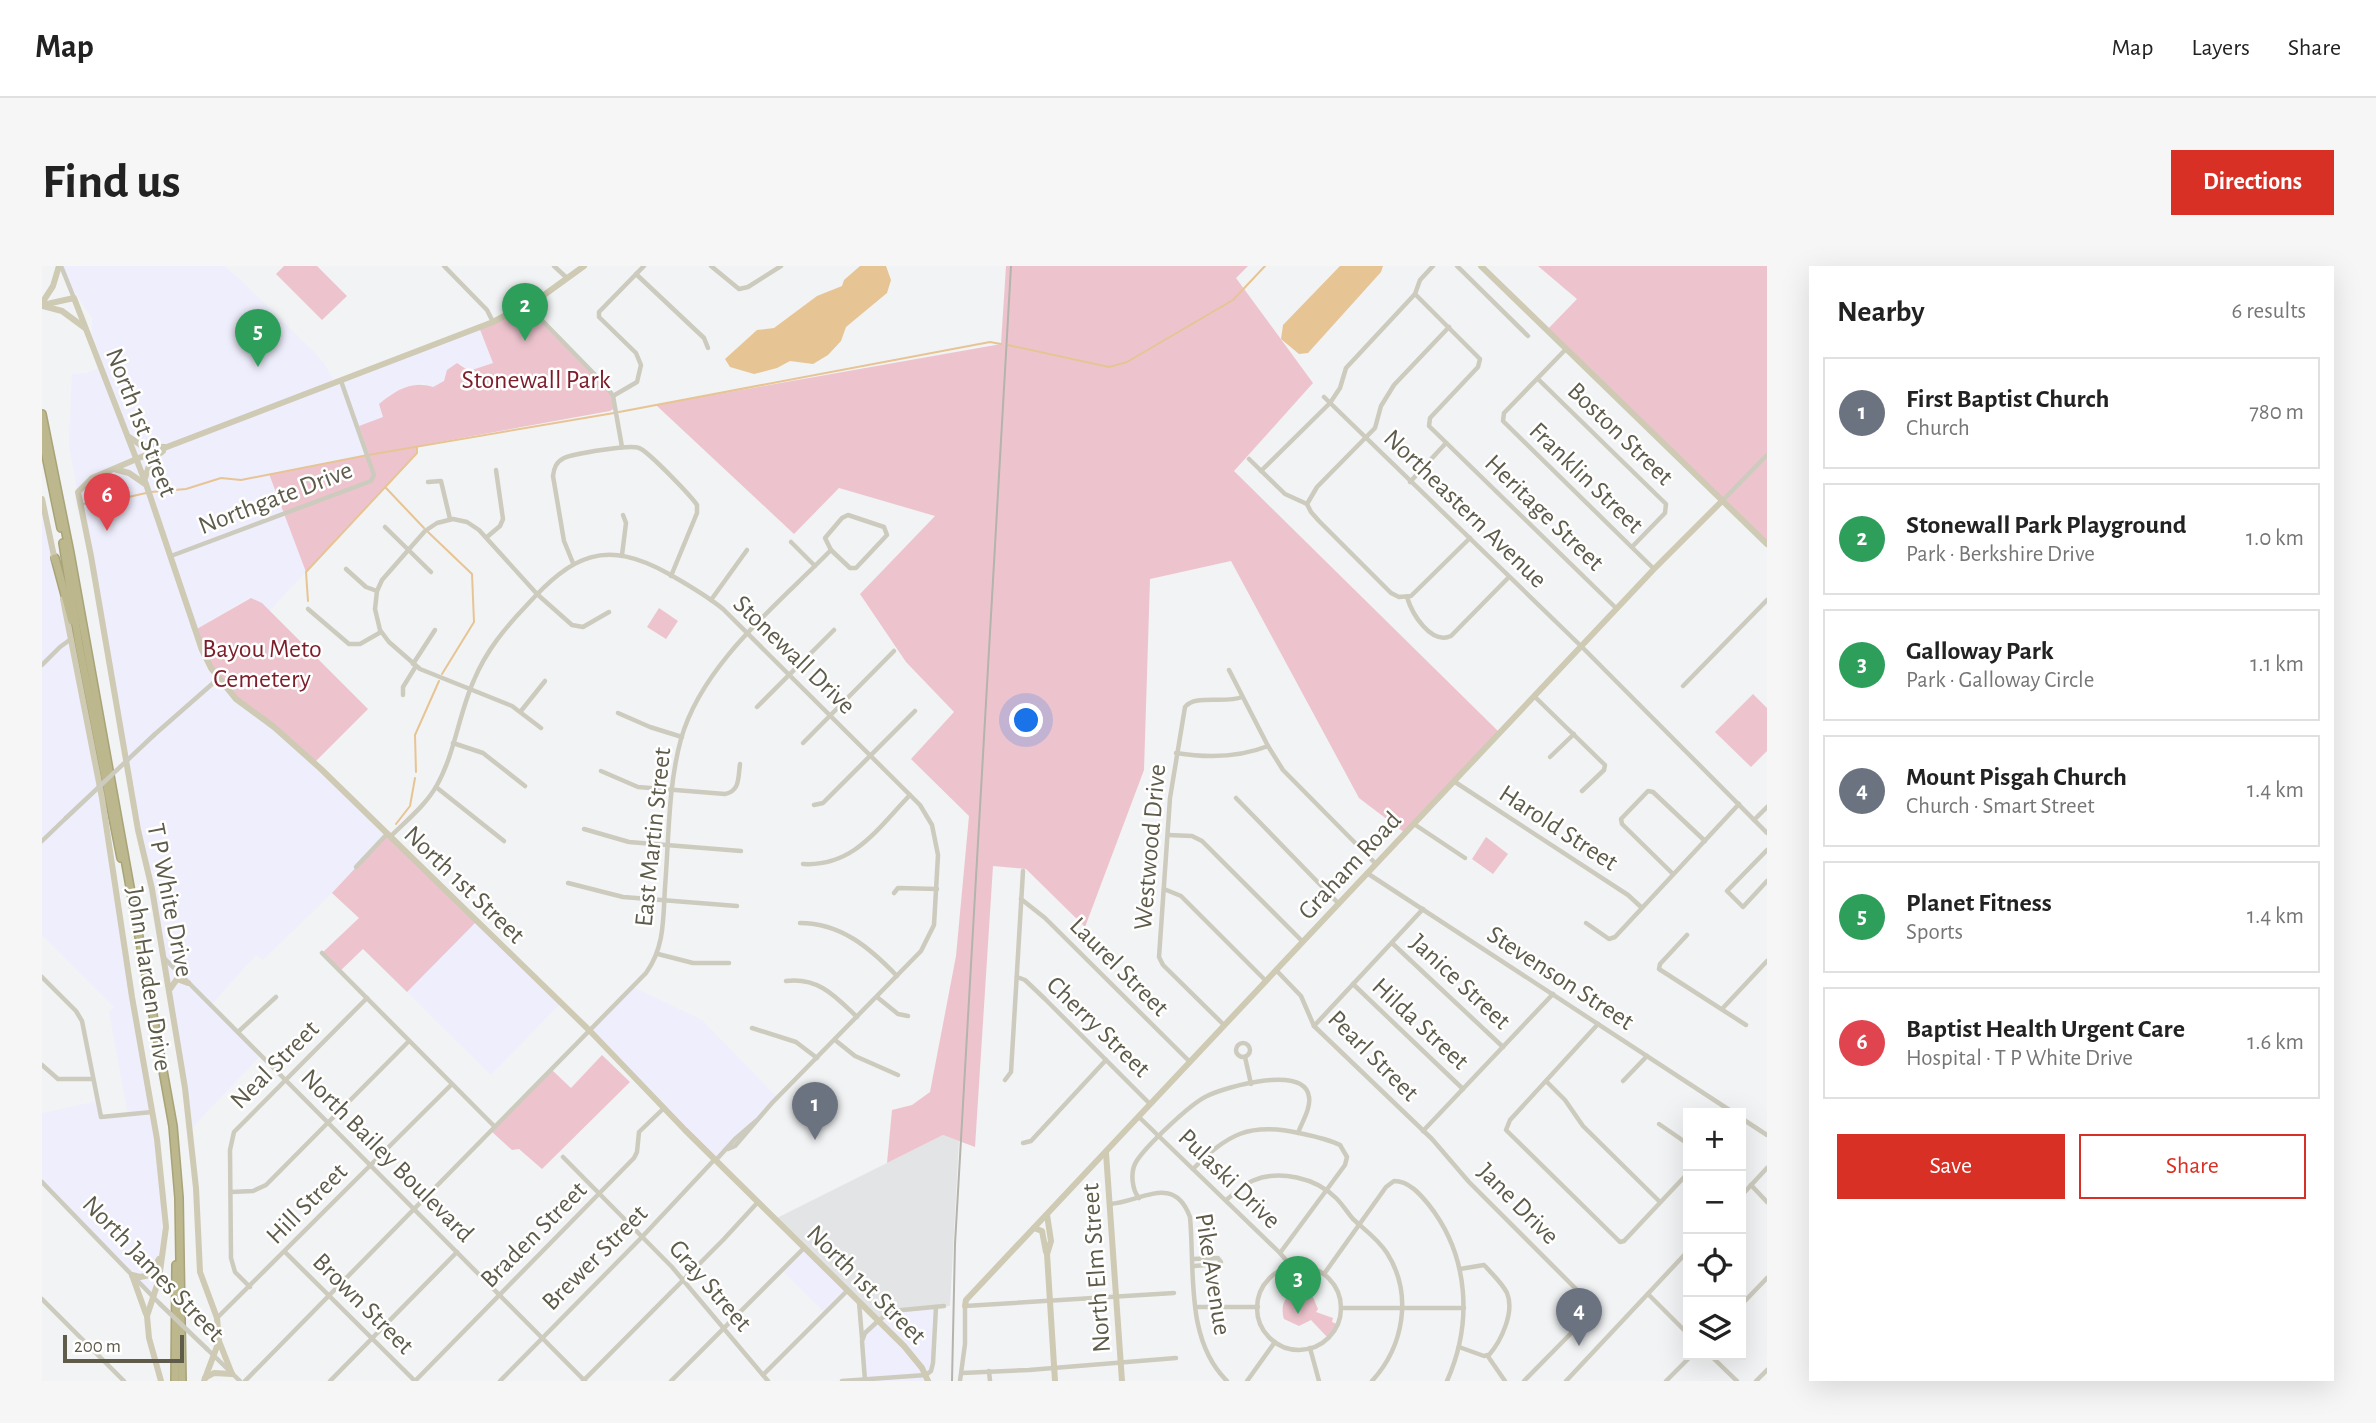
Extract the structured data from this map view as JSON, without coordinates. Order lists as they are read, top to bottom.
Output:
{
  "streets": {
    "main road": [
      "North 1st Street",
      "Graham Road",
      "T P White Drive",
      "John Harden Drive",
      "North Elm Street"
    ],
    "street": [
      "Boston Street",
      "Franklin Street",
      "Northgate Drive",
      "Northeastern Avenue",
      "Heritage Street",
      "Stonewall Drive",
      "Harold Street",
      "East Martin Street",
      "Westwood Drive",
      "Laurel Street",
      "Stevenson Street",
      "Janice Street",
      "Hilda Street",
      "Cherry Street",
      "Pearl Street",
      "Neal Street",
      "North Bailey Boulevard",
      "Pulaski Drive",
      "Hill Street",
      "Jane Drive",
      "Braden Street",
      "Brewer Street",
      "North James Street",
      "Pike Avenue",
      "Gray Street",
      "Brown Street"
    ]
  },
  "crossings": [
    ["North 1st Street", "Northgate Drive"],
    ["North 1st Street", "Stonewall Drive"],
    ["North 1st Street", "East Martin Street"],
    ["North 1st Street", "T P White Drive"],
    ["North 1st Street", "Braden Street"],
    ["North 1st Street", "Brewer Street"],
    ["Boston Street", "Franklin Street"],
    ["Franklin Street", "Graham Road"],
    ["Northgate Drive", "T P White Drive"],
    ["Northeastern Avenue", "Graham Road"],
    ["Heritage Street", "Graham Road"],
    ["Stonewall Drive", "East Martin Street"],
    ["Stonewall Drive", "Brewer Street"],
    ["Harold Street", "Graham Road"],
    ["East Martin Street", "North Bailey Boulevard"],
    ["East Martin Street", "North James Street"],
    ["East Martin Street", "Brown Street"],
    ["Westwood Drive", "Graham Road"],
    ["Graham Road", "Laurel Street"],
    ["Graham Road", "Stevenson Street"],
    ["Graham Road", "Cherry Street"],
    ["Graham Road", "Pearl Street"],
    ["Graham Road", "Pulaski Drive"],
    ["Graham Road", "North Elm Street"],
    ["T P White Drive", "North Bailey Boulevard"],
    ["T P White Drive", "Hill Street"],
    ["T P White Drive", "North James Street"],
    ["John Harden Drive", "North James Street"],
    ["Pearl Street", "Jane Drive"],
    ["Neal Street", "North Bailey Boulevard"],
    ["Neal Street", "Hill Street"],
    ["North Bailey Boulevard", "Hill Street"],
    ["North Bailey Boulevard", "Braden Street"],
    ["North Bailey Boulevard", "Brewer Street"],
    ["Pulaski Drive", "Pike Avenue"],
    ["Hill Street", "Brown Street"],
    ["Braden Street", "Gray Street"],
    ["Braden Street", "Brown Street"],
    ["Brewer Street", "Gray Street"],
    ["North Elm Street", "Pike Avenue"]
  ],
  "parks": ["Stonewall Park", "Bayou Meto Cemetery"],
  "scale_bar": "200 m",
  "page": {
    "header": "Map",
    "nav": ["Map", "Layers", "Share"],
    "buttons": [
      "Directions",
      ["Save", "Share"]
    ],
    "title": "Find us",
    "heading": ["Nearby", "6 results"],
    "pins": [
      "2",
      "5",
      "6",
      "1",
      "3",
      "4"
    ],
    "list": [
      {
        "mark": "1",
        "name": "First Baptist Church",
        "note": "Church",
        "value": "780 m"
      },
      {
        "mark": "2",
        "name": "Stonewall Park Playground",
        "note": "Park · Berkshire Drive",
        "value": "1.0 km"
      },
      {
        "mark": "3",
        "name": "Galloway Park",
        "note": "Park · Galloway Circle",
        "value": "1.1 km"
      },
      {
        "mark": "4",
        "name": "Mount Pisgah Church",
        "note": "Church · Smart Street",
        "value": "1.4 km"
      },
      {
        "mark": "5",
        "name": "Planet Fitness",
        "note": "Sports",
        "value": "1.4 km"
      },
      {
        "mark": "6",
        "name": "Baptist Health Urgent Care",
        "note": "Hospital · T P White Drive",
        "value": "1.6 km"
      }
    ],
    "map_buttons": ["+", "−"],
    "scale": "200 m"
  }
}
